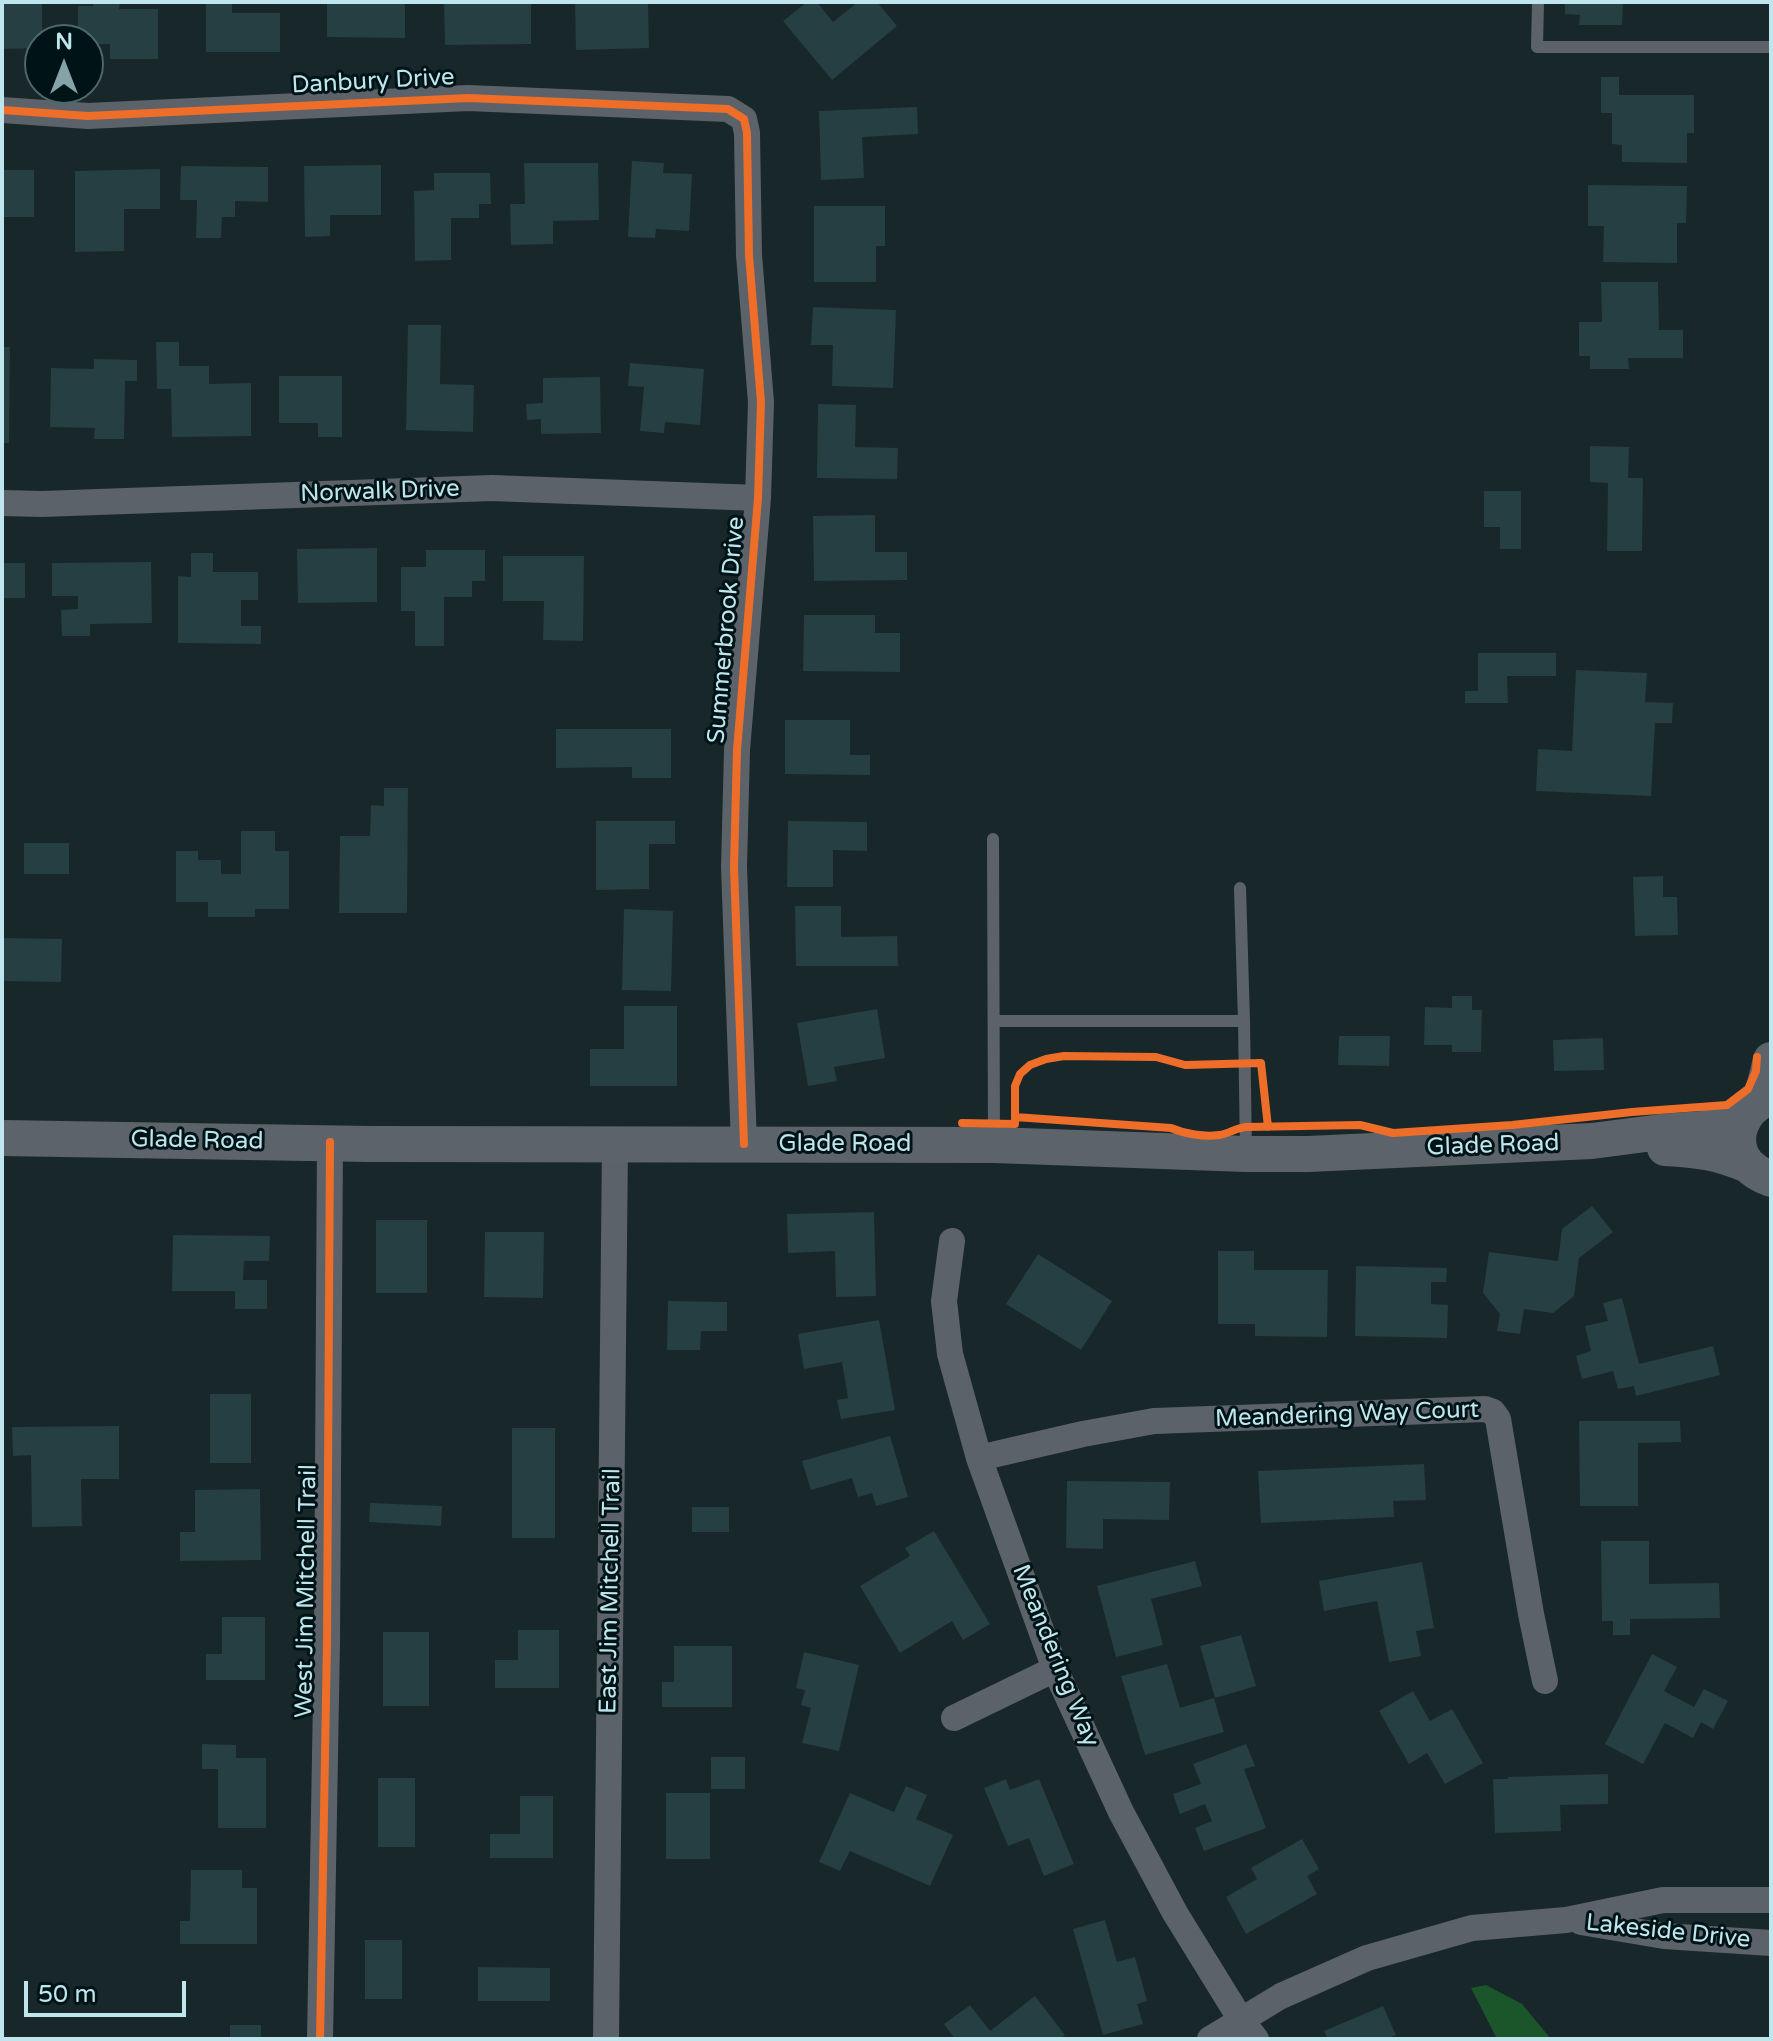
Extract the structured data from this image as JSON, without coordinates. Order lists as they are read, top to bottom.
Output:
{
  "streets": {
    "main road": ["Glade Road"],
    "street": [
      "Danbury Drive",
      "Norwalk Drive",
      "Summerbrook Drive",
      "Meandering Way Court",
      "West Jim Mitchell Trail",
      "East Jim Mitchell Trail",
      "Meandering Way",
      "Lakeside Drive"
    ]
  },
  "crossings": [
    ["Danbury Drive", "Summerbrook Drive"],
    ["Norwalk Drive", "Summerbrook Drive"],
    ["Summerbrook Drive", "Glade Road"],
    ["Glade Road", "West Jim Mitchell Trail"],
    ["Glade Road", "East Jim Mitchell Trail"],
    ["Meandering Way Court", "Meandering Way"],
    ["Meandering Way", "Lakeside Drive"]
  ],
  "scale_bar": "50 m",
  "north": "top"
}
